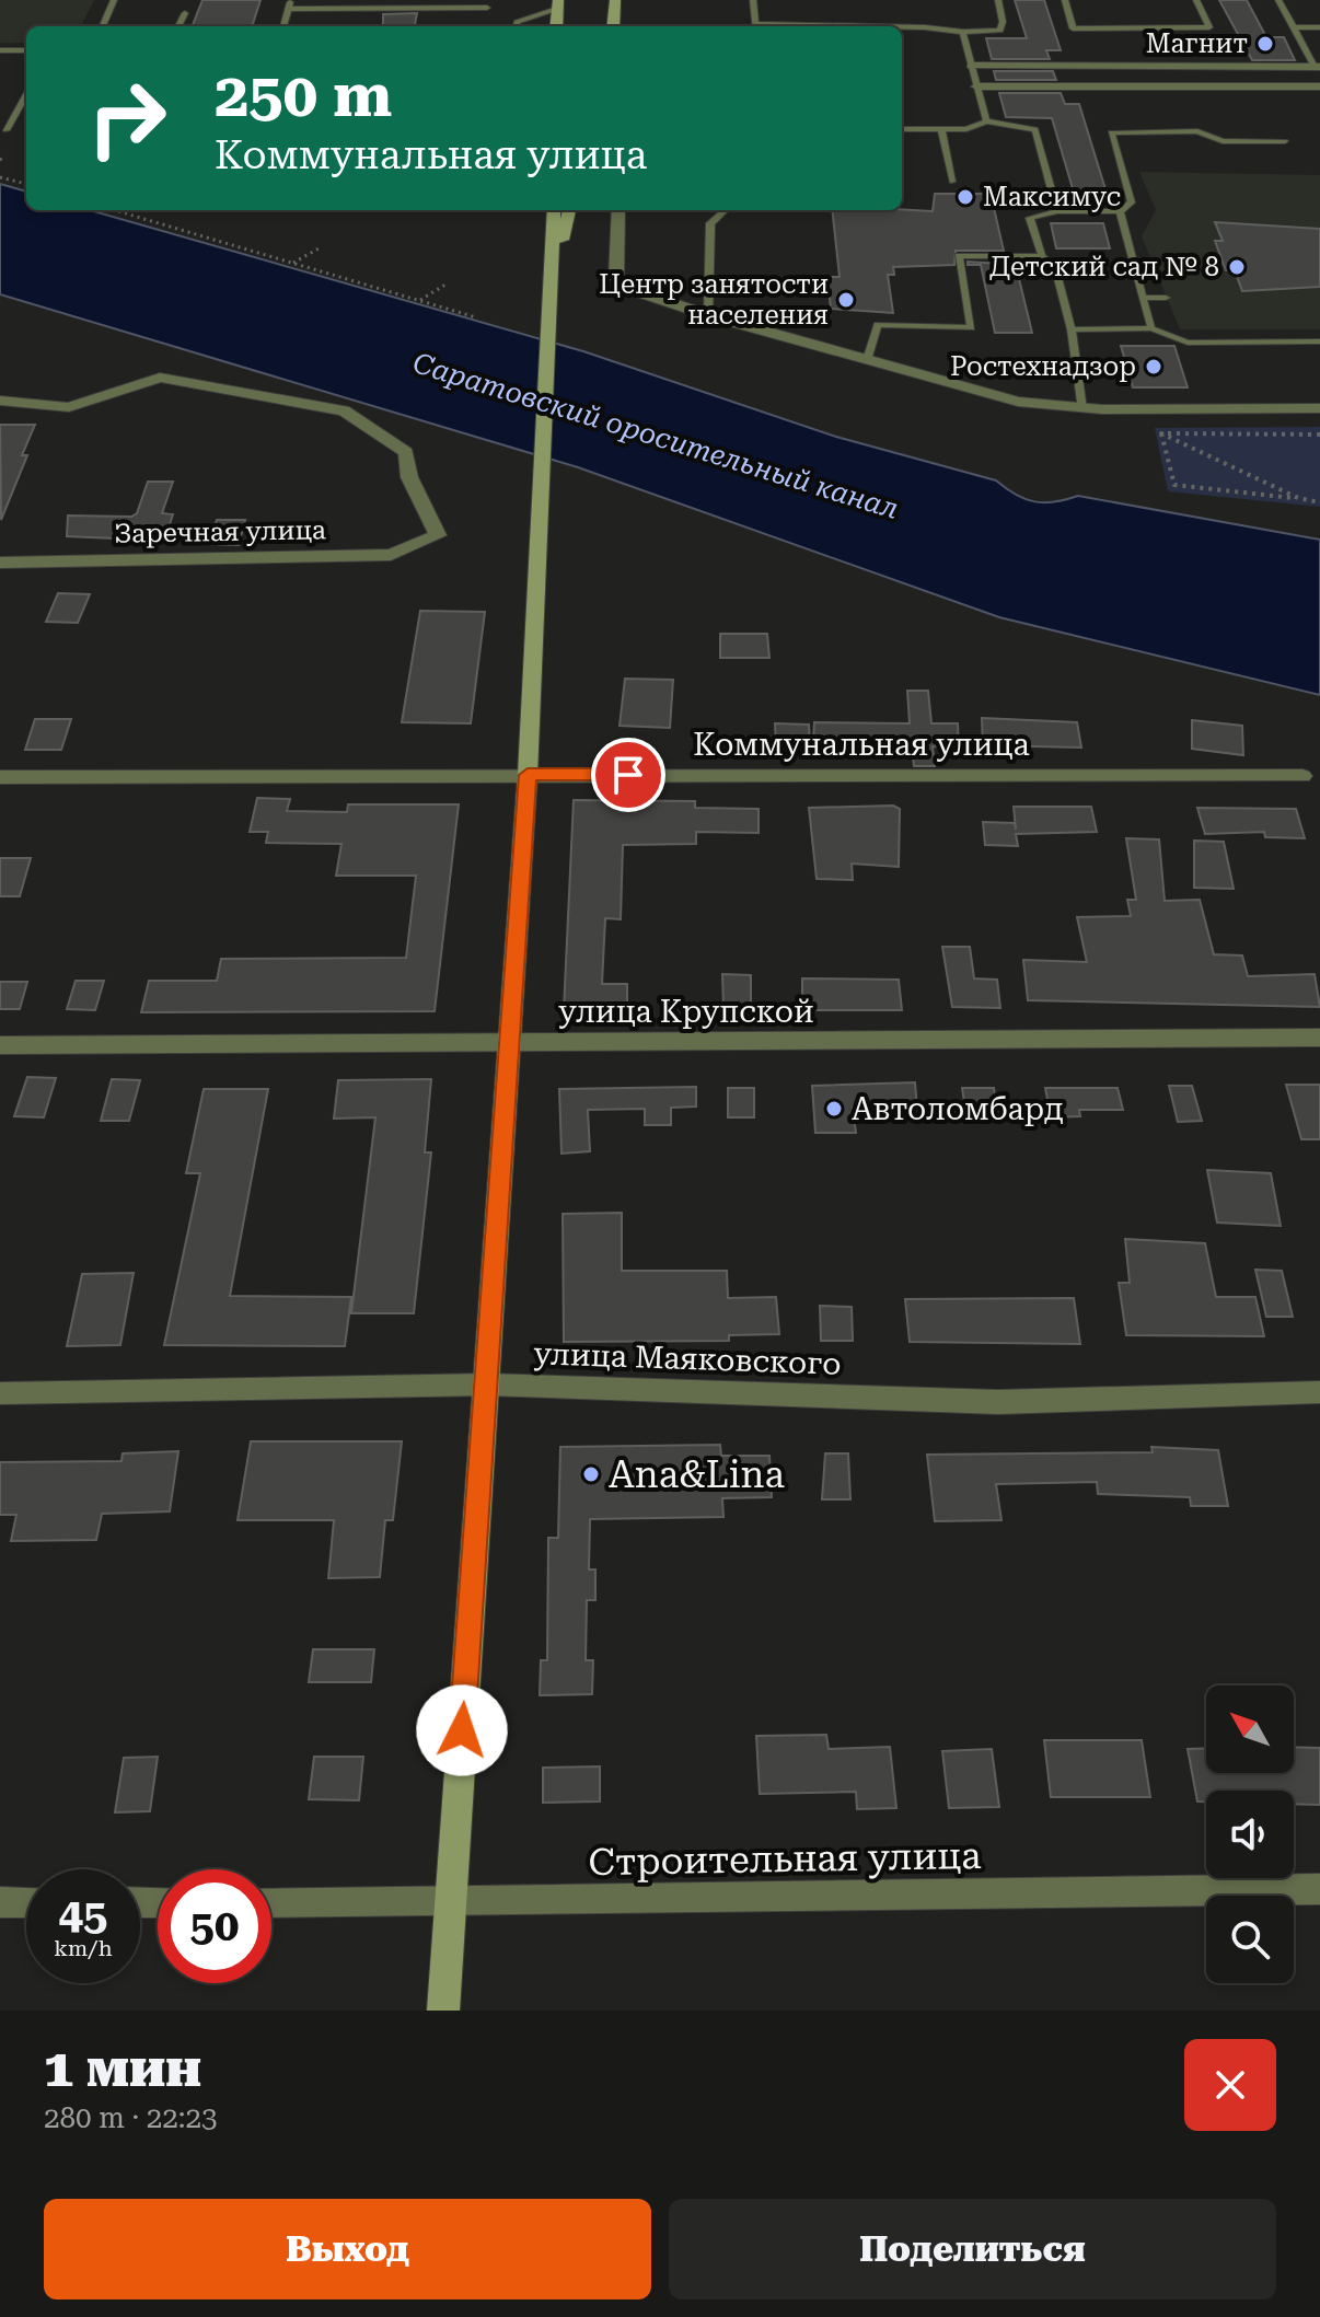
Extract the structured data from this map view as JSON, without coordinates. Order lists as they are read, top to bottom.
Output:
{
  "streets": {
    "street": [
      "Заречная улица",
      "Коммунальная улица",
      "улица Крупской",
      "улица Маяковского",
      "Строительная улица"
    ]
  },
  "water": ["Саратовский оросительный канал"],
  "places": [
    "Магнит",
    "Максимус",
    "Детский сад № 8",
    "Центр занятости населения",
    "Ростехнадзор",
    "Автоломбард",
    "Ana&Lina"
  ],
  "north": "top left",
  "page": {
    "turn": ["250 m", "Коммунальная улица"],
    "speed": "45 km/h",
    "limit": "50",
    "heading": ["1 мин", "280 m · 22:23"],
    "buttons": ["Выход", "Поделиться"]
  }
}
